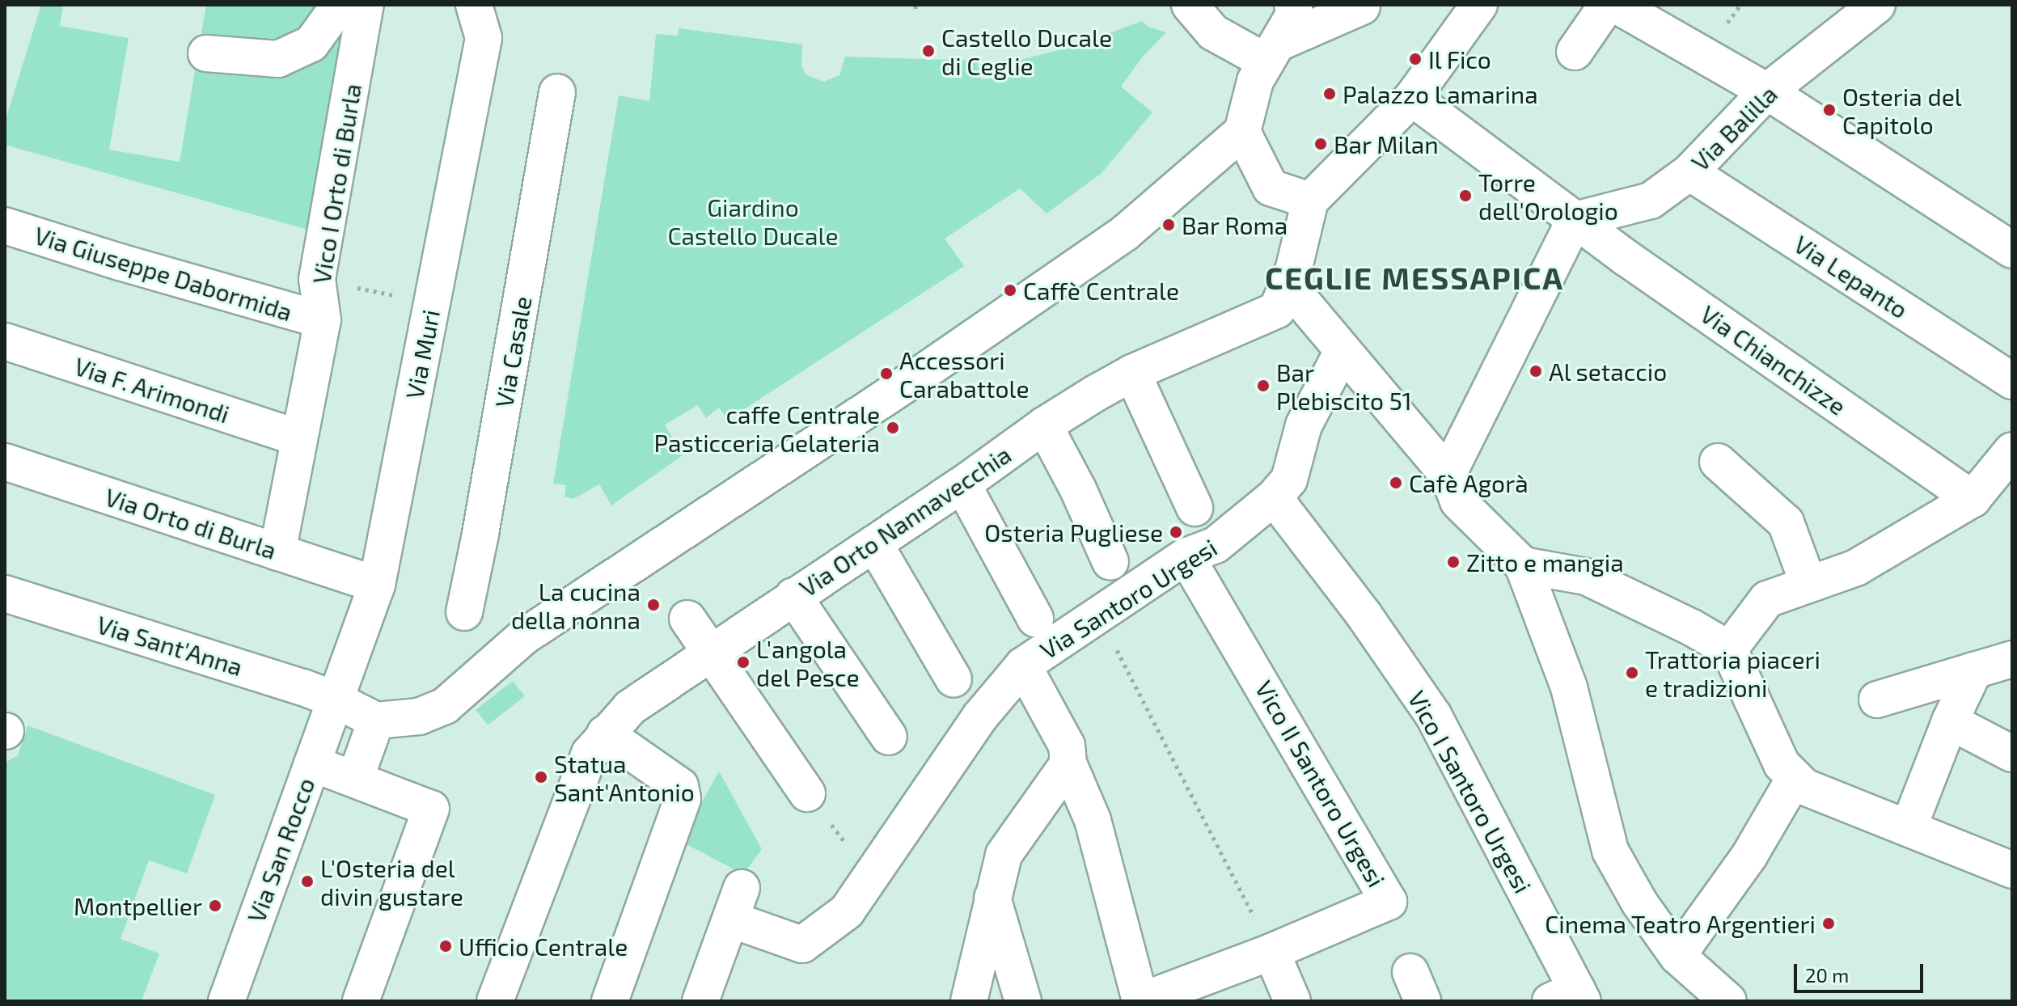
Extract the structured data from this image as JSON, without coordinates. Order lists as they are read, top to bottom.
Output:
{
  "streets": {
    "street": [
      "Via Balilla",
      "Vico I Orto di Burla",
      "Via Giuseppe Dabormida",
      "Via Lepanto",
      "Via Casale",
      "Via Muri",
      "Via Chianchizze",
      "Via F. Arimondi",
      "Via Orto Nannavecchia",
      "Via Orto di Burla",
      "Via Santoro Urgesi",
      "Via Sant'Anna",
      "Vico II Santoro Urgesi",
      "Vico I Santoro Urgesi",
      "Via San Rocco"
    ]
  },
  "crossings": [
    ["Via Balilla", "Via Lepanto"],
    ["Via Balilla", "Via Chianchizze"],
    ["Vico I Orto di Burla", "Via Giuseppe Dabormida"],
    ["Vico I Orto di Burla", "Via F. Arimondi"],
    ["Vico I Orto di Burla", "Via Orto di Burla"],
    ["Via Muri", "Via Orto di Burla"],
    ["Via Muri", "Via Sant'Anna"],
    ["Via Muri", "Via San Rocco"],
    ["Via Santoro Urgesi", "Vico II Santoro Urgesi"],
    ["Via Santoro Urgesi", "Vico I Santoro Urgesi"],
    ["Via Sant'Anna", "Via San Rocco"]
  ],
  "districts": ["CEGLIE MESSAPICA"],
  "parks": ["Giardino Castello Ducale"],
  "places": [
    "Castello Ducale di Ceglie",
    "Il Fico",
    "Palazzo Lamarina",
    "Osteria del Capitolo",
    "Bar Milan",
    "Torre dell'Orologio",
    "Bar Roma",
    "Caffè Centrale",
    "Al setaccio",
    "Accessori Carabattole",
    "Bar Plebiscito 51",
    "caffe Centrale Pasticceria Gelateria",
    "Cafè Agorà",
    "Osteria Pugliese",
    "Zitto e mangia",
    "La cucina della nonna",
    "L'angola del Pesce",
    "Trattoria piaceri e tradizioni",
    "Statua Sant'Antonio",
    "L'Osteria del divin gustare",
    "Montpellier",
    "Cinema Teatro Argentieri",
    "Ufficio Centrale"
  ],
  "scale_bar": "20 m"
}
